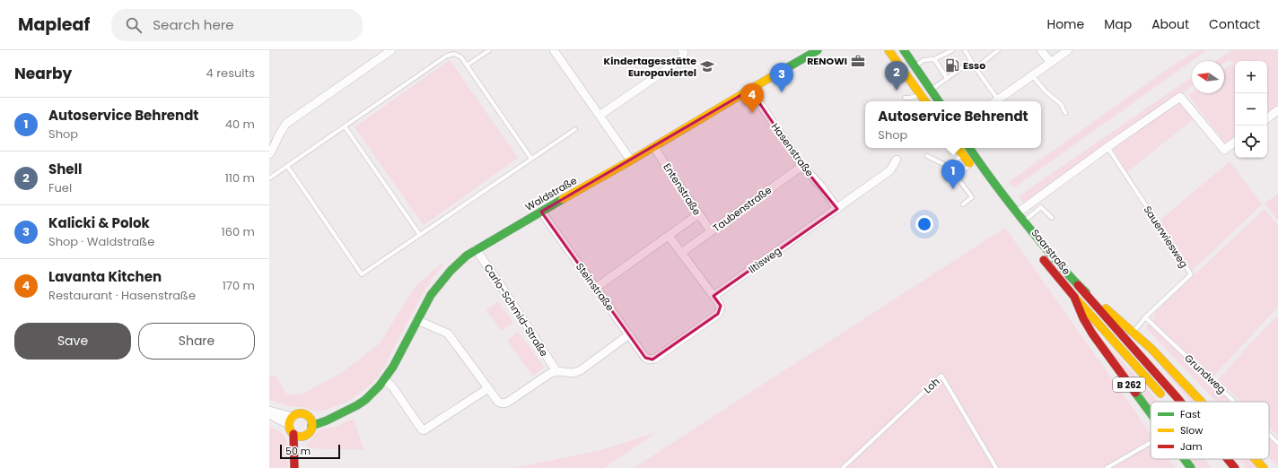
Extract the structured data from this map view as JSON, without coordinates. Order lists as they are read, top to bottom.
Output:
{
  "streets": {
    "main road": ["Waldstraße", "Saarstraße", "B 262"],
    "street": [
      "Hasenstraße",
      "Entenstraße",
      "Taubenstraße",
      "Iltisweg",
      "Steinstraße",
      "Carlo-Schmid-Straße"
    ],
    "lane": ["Sauerwiesweg", "Grundweg", "Loh"]
  },
  "crossings": [
    ["Hasenstraße", "Waldstraße"],
    ["Hasenstraße", "Taubenstraße"],
    ["Hasenstraße", "Iltisweg"],
    ["Entenstraße", "Waldstraße"],
    ["Entenstraße", "Taubenstraße"],
    ["Waldstraße", "Steinstraße"],
    ["Waldstraße", "Carlo-Schmid-Straße"],
    ["Sauerwiesweg", "Grundweg"],
    ["Saarstraße", "B 262"],
    ["Iltisweg", "Steinstraße"]
  ],
  "places": {
    "office": ["RENOWI"],
    "fuel station": ["Esso"],
    "school or university": ["Kindertagesstätte Europaviertel"]
  },
  "legend": ["Fast", "Slow", "Jam"],
  "scale_bar": "50 m",
  "north": "left",
  "page": {
    "header": "Mapleaf",
    "search": "Search here",
    "nav": [
      "Home",
      "Map",
      "About",
      "Contact"
    ],
    "heading": ["Nearby", "4 results"],
    "map_buttons": ["+", "−"],
    "pins": [
      "2",
      "3",
      "4",
      "1"
    ],
    "list": [
      {
        "mark": "1",
        "name": "Autoservice Behrendt",
        "note": "Shop",
        "value": "40 m"
      },
      {
        "mark": "2",
        "name": "Shell",
        "note": "Fuel",
        "value": "110 m"
      },
      {
        "mark": "3",
        "name": "Kalicki & Polok",
        "note": "Shop · Waldstraße",
        "value": "160 m"
      },
      {
        "mark": "4",
        "name": "Lavanta Kitchen",
        "note": "Restaurant · Hasenstraße",
        "value": "170 m"
      }
    ],
    "popup": ["Autoservice Behrendt", "Shop"],
    "buttons": ["Save", "Share"],
    "scale": "50 m"
  }
}
